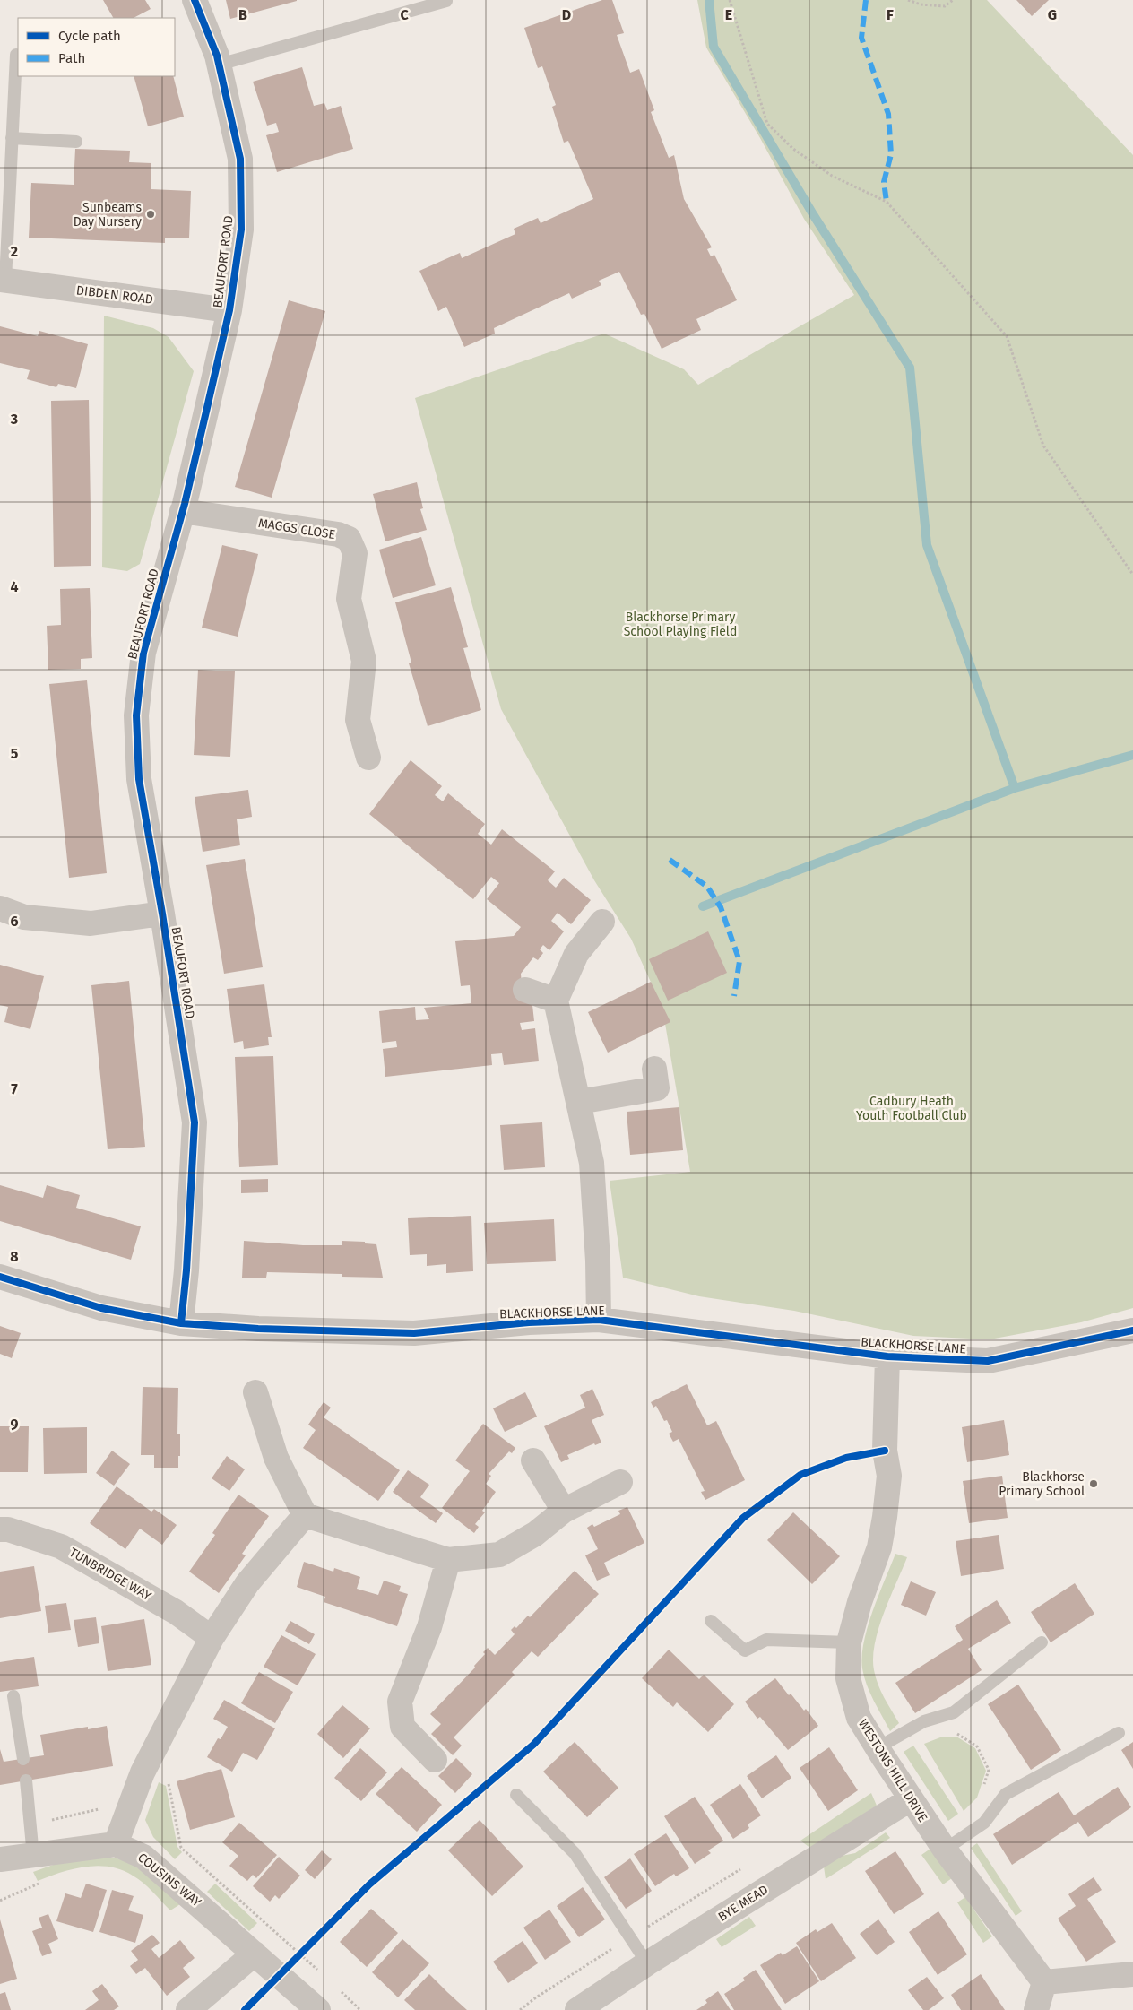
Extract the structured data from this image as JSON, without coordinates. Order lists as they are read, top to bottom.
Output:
{
  "streets": {
    "street": [
      "BEAUFORT ROAD",
      "DIBDEN ROAD",
      "MAGGS CLOSE",
      "BLACKHORSE LANE",
      "TUNBRIDGE WAY",
      "WESTONS HILL DRIVE",
      "COUSINS WAY",
      "BYE MEAD"
    ]
  },
  "crossings": [
    ["BEAUFORT ROAD", "DIBDEN ROAD"],
    ["BEAUFORT ROAD", "MAGGS CLOSE"],
    ["BEAUFORT ROAD", "BLACKHORSE LANE"],
    ["BLACKHORSE LANE", "WESTONS HILL DRIVE"],
    ["WESTONS HILL DRIVE", "BYE MEAD"]
  ],
  "parks": ["Blackhorse Primary School Playing Field", "Cadbury Heath Youth Football Club"],
  "places": ["Sunbeams Day Nursery", "Blackhorse Primary School"],
  "legend": ["Cycle path", "Path"],
  "grid": {
    "columns": [
      "B",
      "C",
      "D",
      "E",
      "F",
      "G"
    ],
    "rows": [
      "2",
      "3",
      "4",
      "5",
      "6",
      "7",
      "8",
      "9"
    ]
  }
}
